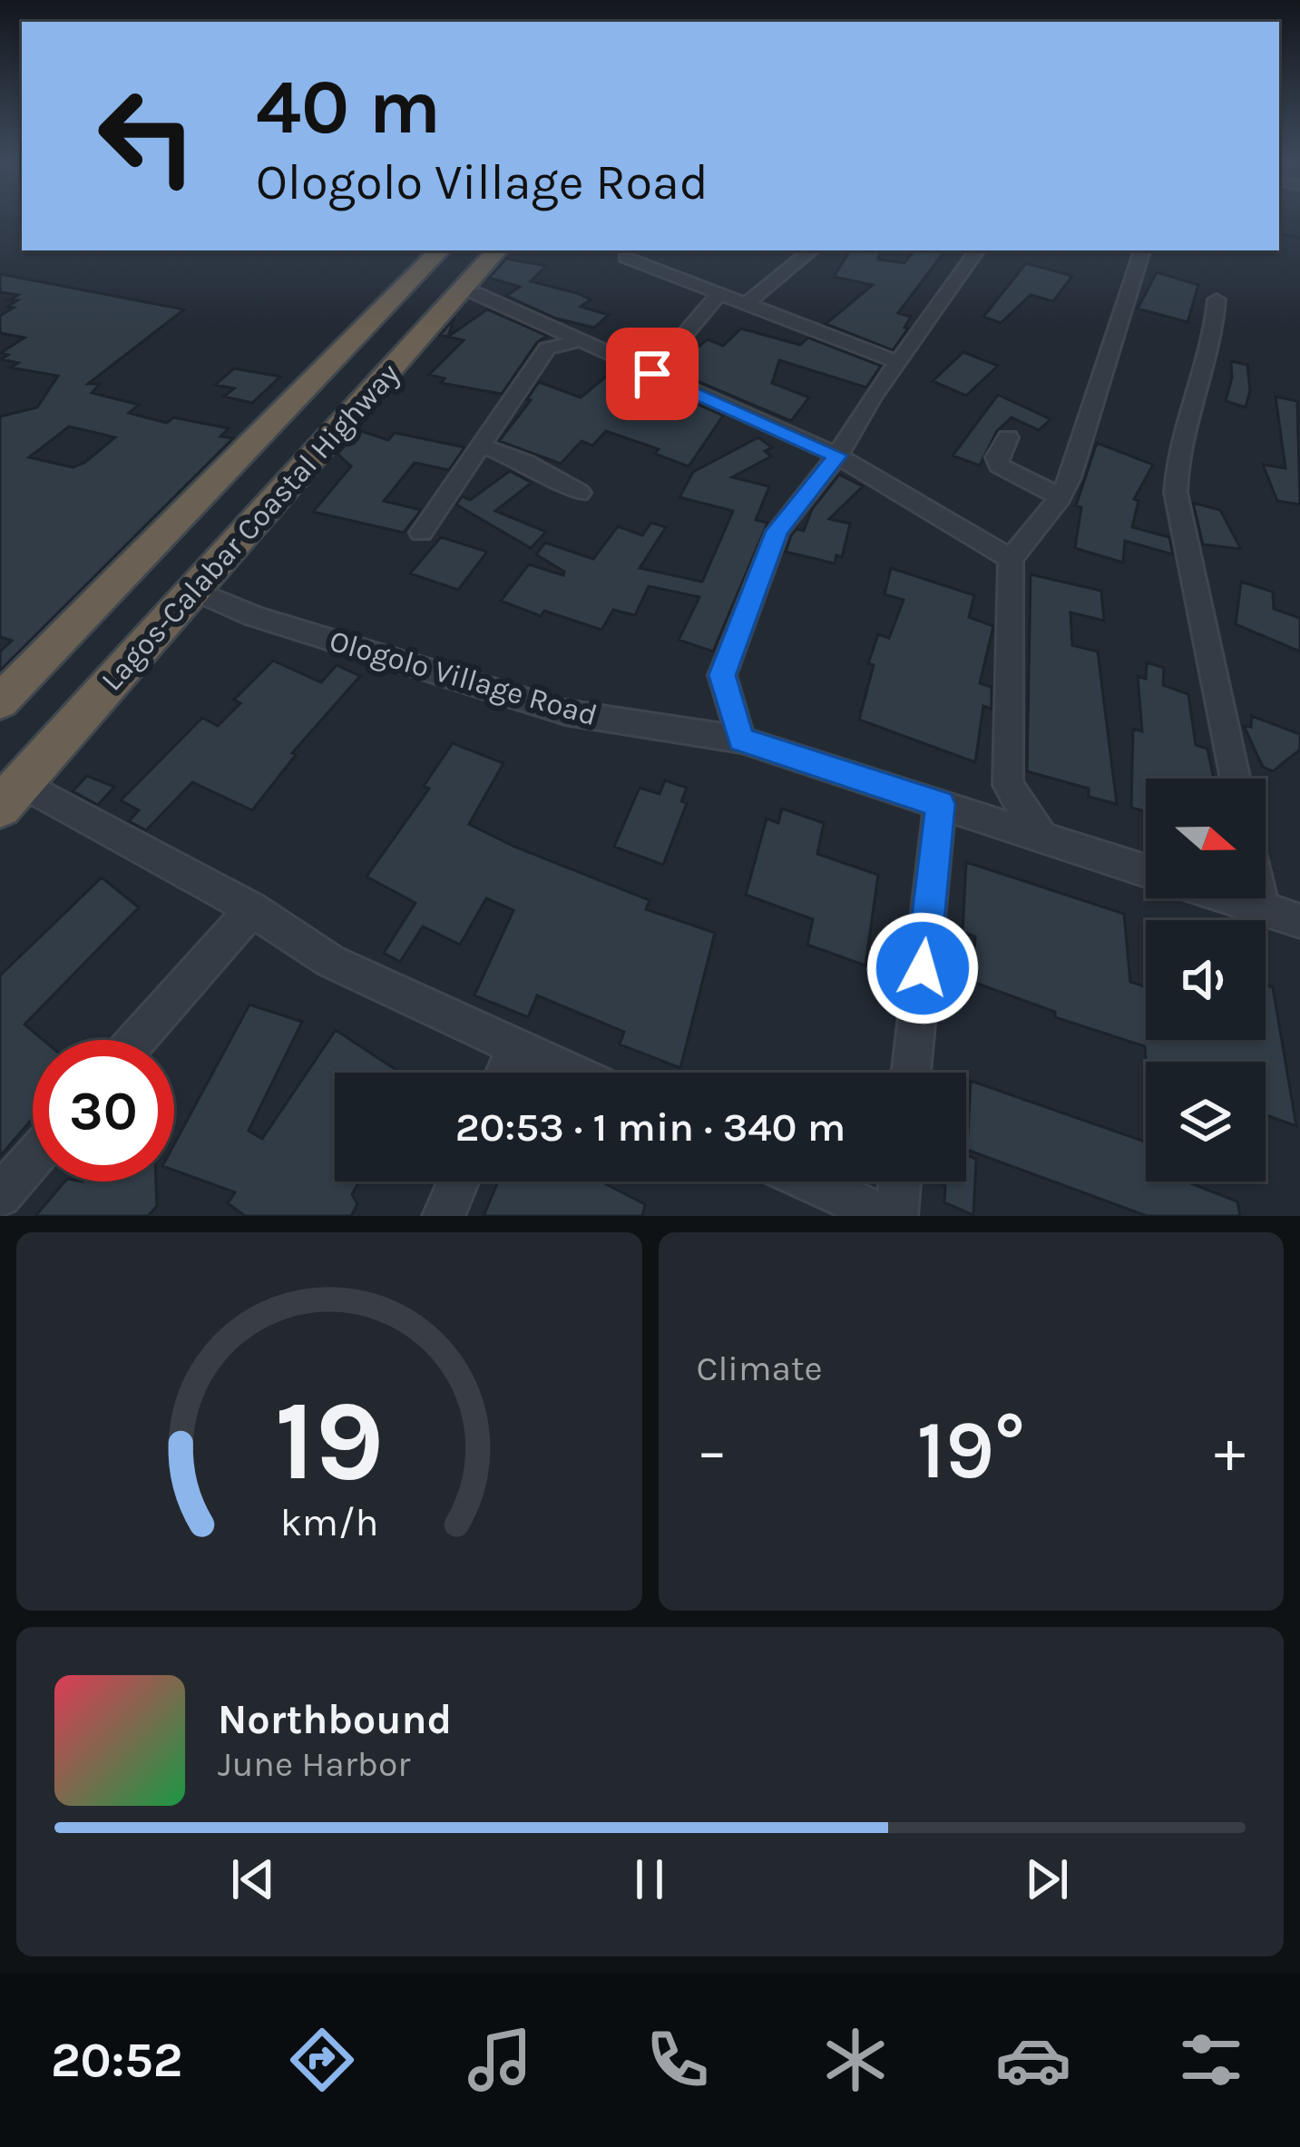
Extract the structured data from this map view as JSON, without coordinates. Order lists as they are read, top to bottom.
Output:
{
  "streets": {
    "highway": ["Lagos-Calabar Coastal Highway"],
    "street": ["Ologolo Village Road"]
  },
  "north": "right",
  "page": {
    "turn": ["40 m", "Ologolo Village Road"],
    "limit": "30",
    "trip": "20:53 · 1 min · 340 m",
    "tile": "Climate",
    "heat": ["−", "19°", "+"],
    "song": ["Northbound", "June Harbor"],
    "tabs": "20:52",
    "gauge": ["19", "km/h"]
  }
}
